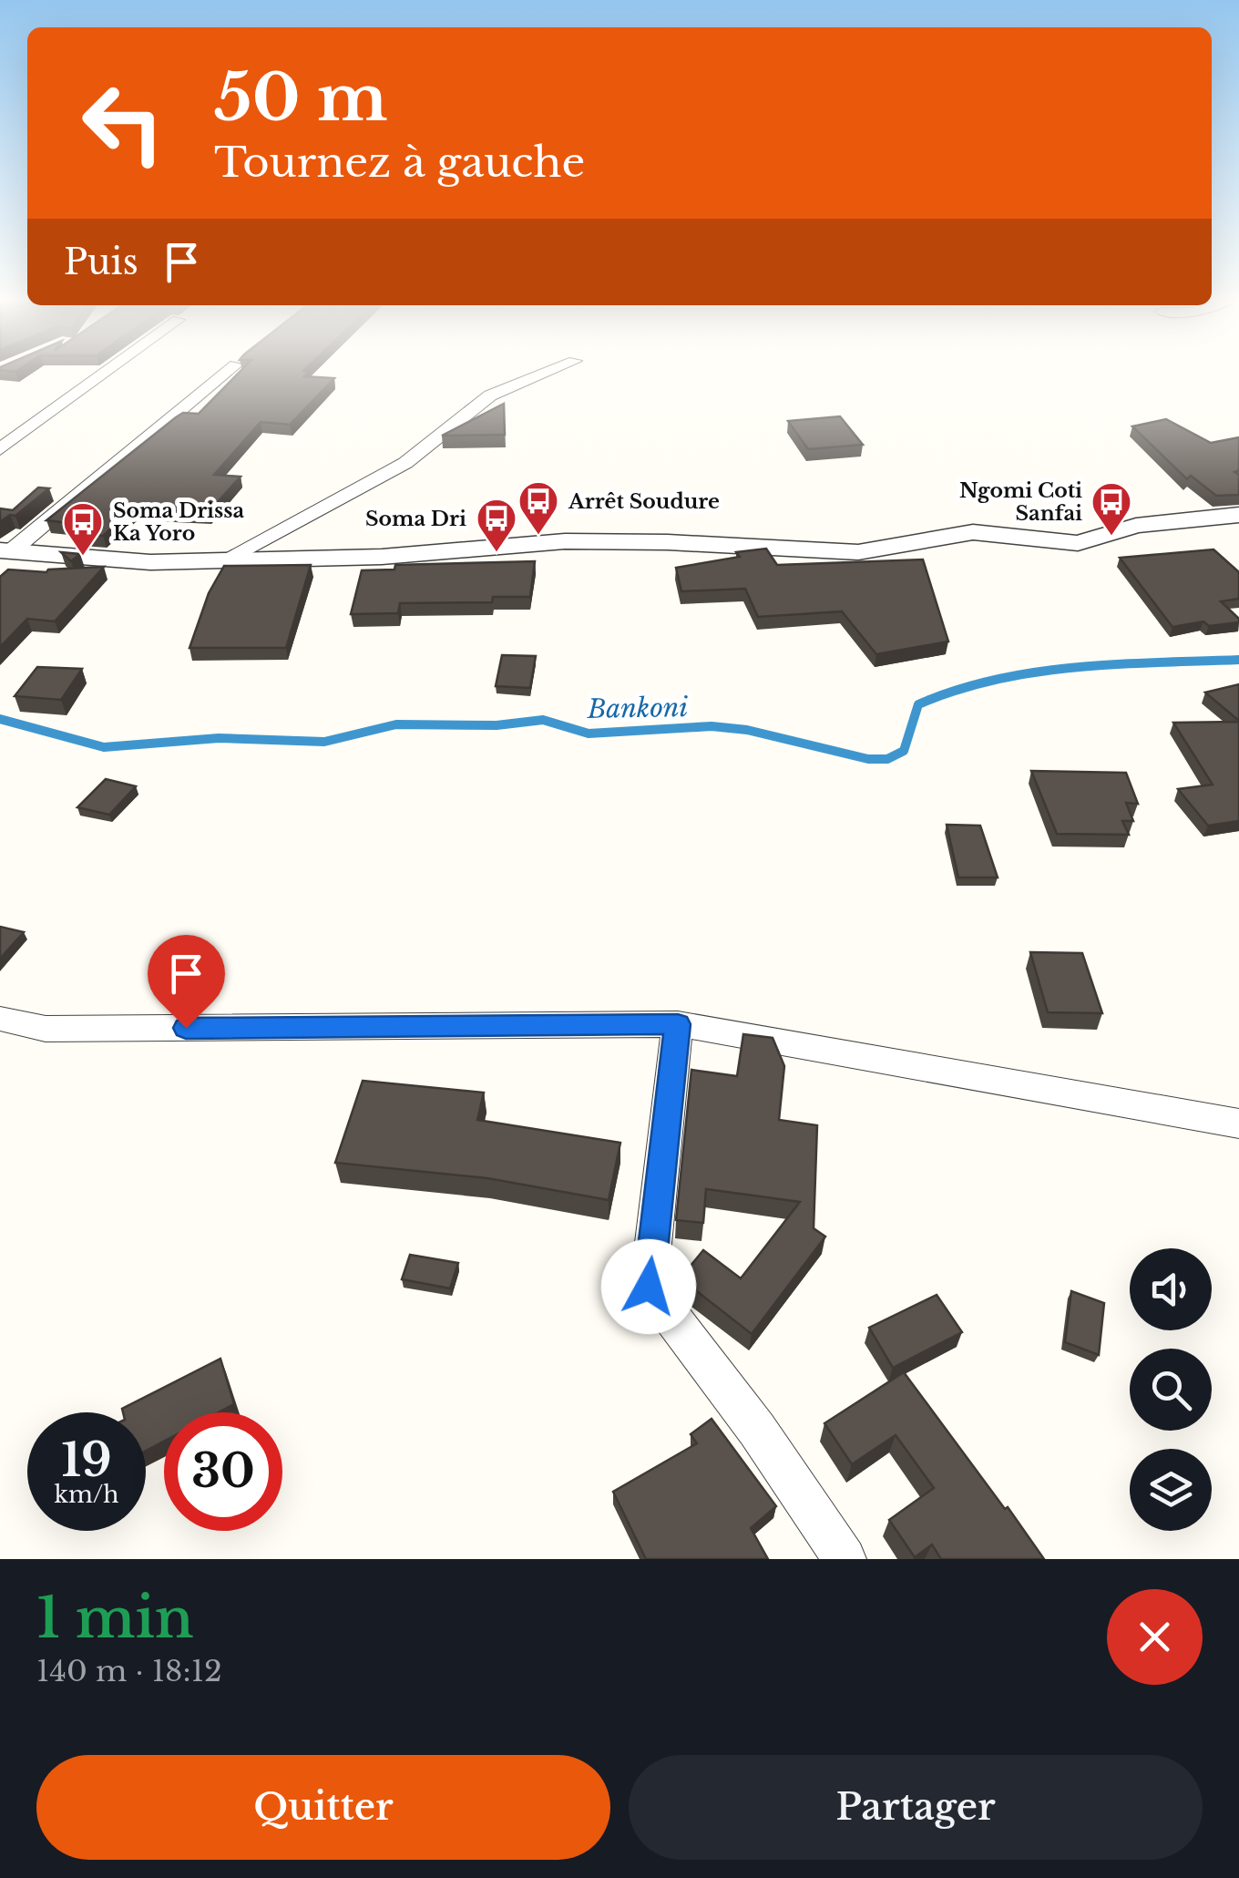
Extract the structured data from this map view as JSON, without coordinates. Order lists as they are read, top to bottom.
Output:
{
  "water": ["Bankoni"],
  "places": {
    "bus stop": [
      "Arrêt Soudure",
      "Ngomi Coti Sanfai",
      "Soma Dri",
      "Soma Drissa Ka Yoro"
    ]
  },
  "page": {
    "turn": ["50 m", "Tournez à gauche"],
    "then": "Puis",
    "speed": "19 km/h",
    "limit": "30",
    "heading": ["1 min", "140 m · 18:12"],
    "buttons": ["Quitter", "Partager"]
  }
}
